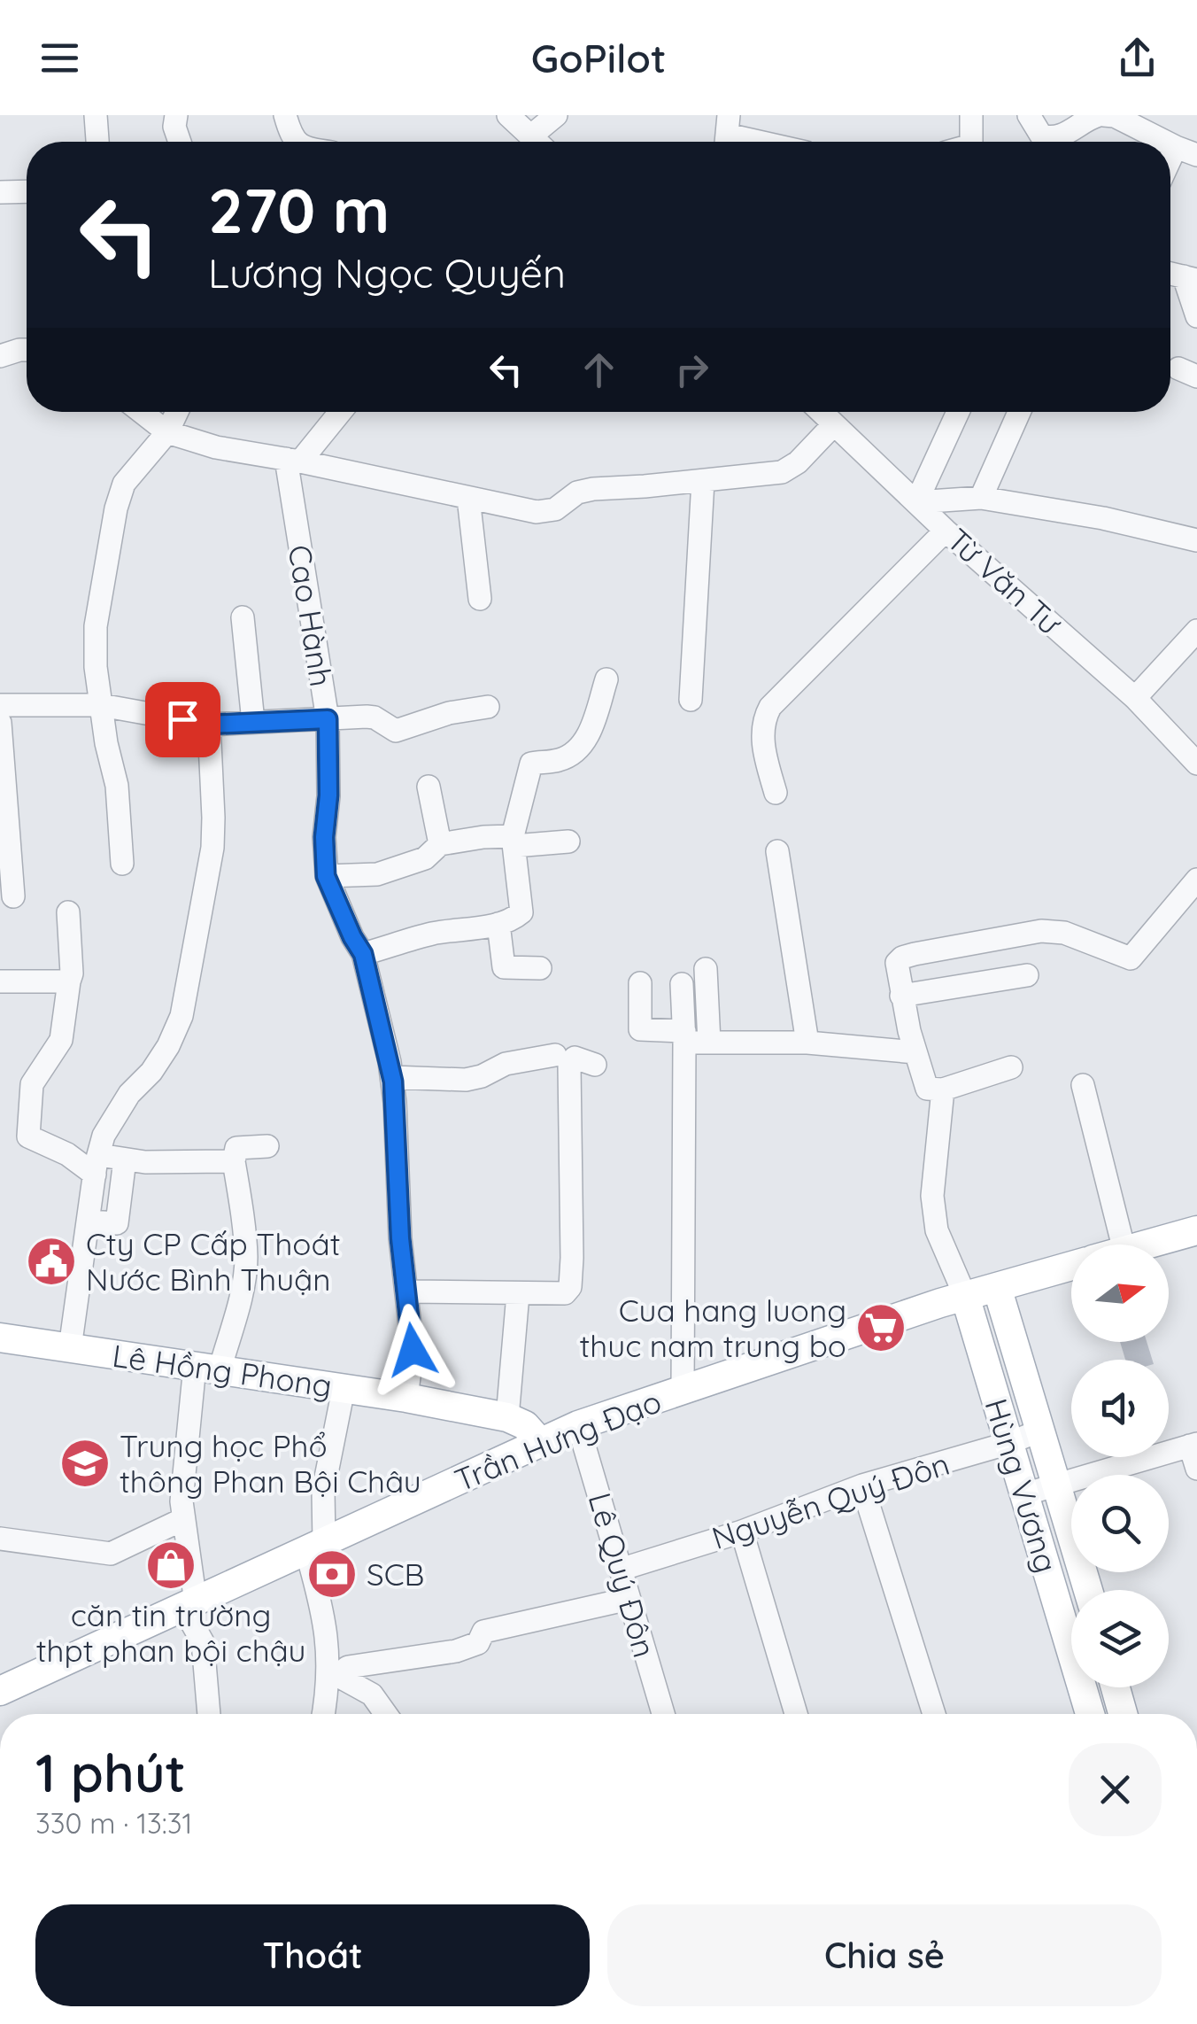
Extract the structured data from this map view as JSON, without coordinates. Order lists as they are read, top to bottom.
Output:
{
  "streets": {
    "main road": ["Lê Hồng Phong", "Trần Hưng Đạo", "Hùng Vương"],
    "street": [
      "Từ Văn Tư",
      "Cao Hành",
      "Nguyễn Quý Đôn",
      "Lê Quý Đôn"
    ]
  },
  "crossings": [
    ["Cao Hành", "Lê Hồng Phong"],
    ["Lê Hồng Phong", "Trần Hưng Đạo"],
    ["Trần Hưng Đạo", "Hùng Vương"],
    ["Trần Hưng Đạo", "Lê Quý Đôn"],
    ["Hùng Vương", "Nguyễn Quý Đôn"],
    ["Nguyễn Quý Đôn", "Lê Quý Đôn"]
  ],
  "places": {
    "public building": ["Cty CP Cấp Thoát Nước Bình Thuận"],
    "supermarket": ["Cua hang luong thuc nam trung bo"],
    "school or university": ["Trung học Phổ thông Phan Bội Châu"],
    "shop": ["căn tin trường thpt phan bội chậu"],
    "bank": ["SCB"]
  },
  "north": "right",
  "page": {
    "header": "GoPilot",
    "turn": ["270 m", "Lương Ngọc Quyến"],
    "heading": ["1 phút", "330 m · 13:31"],
    "buttons": ["Thoát", "Chia sẻ"]
  }
}
